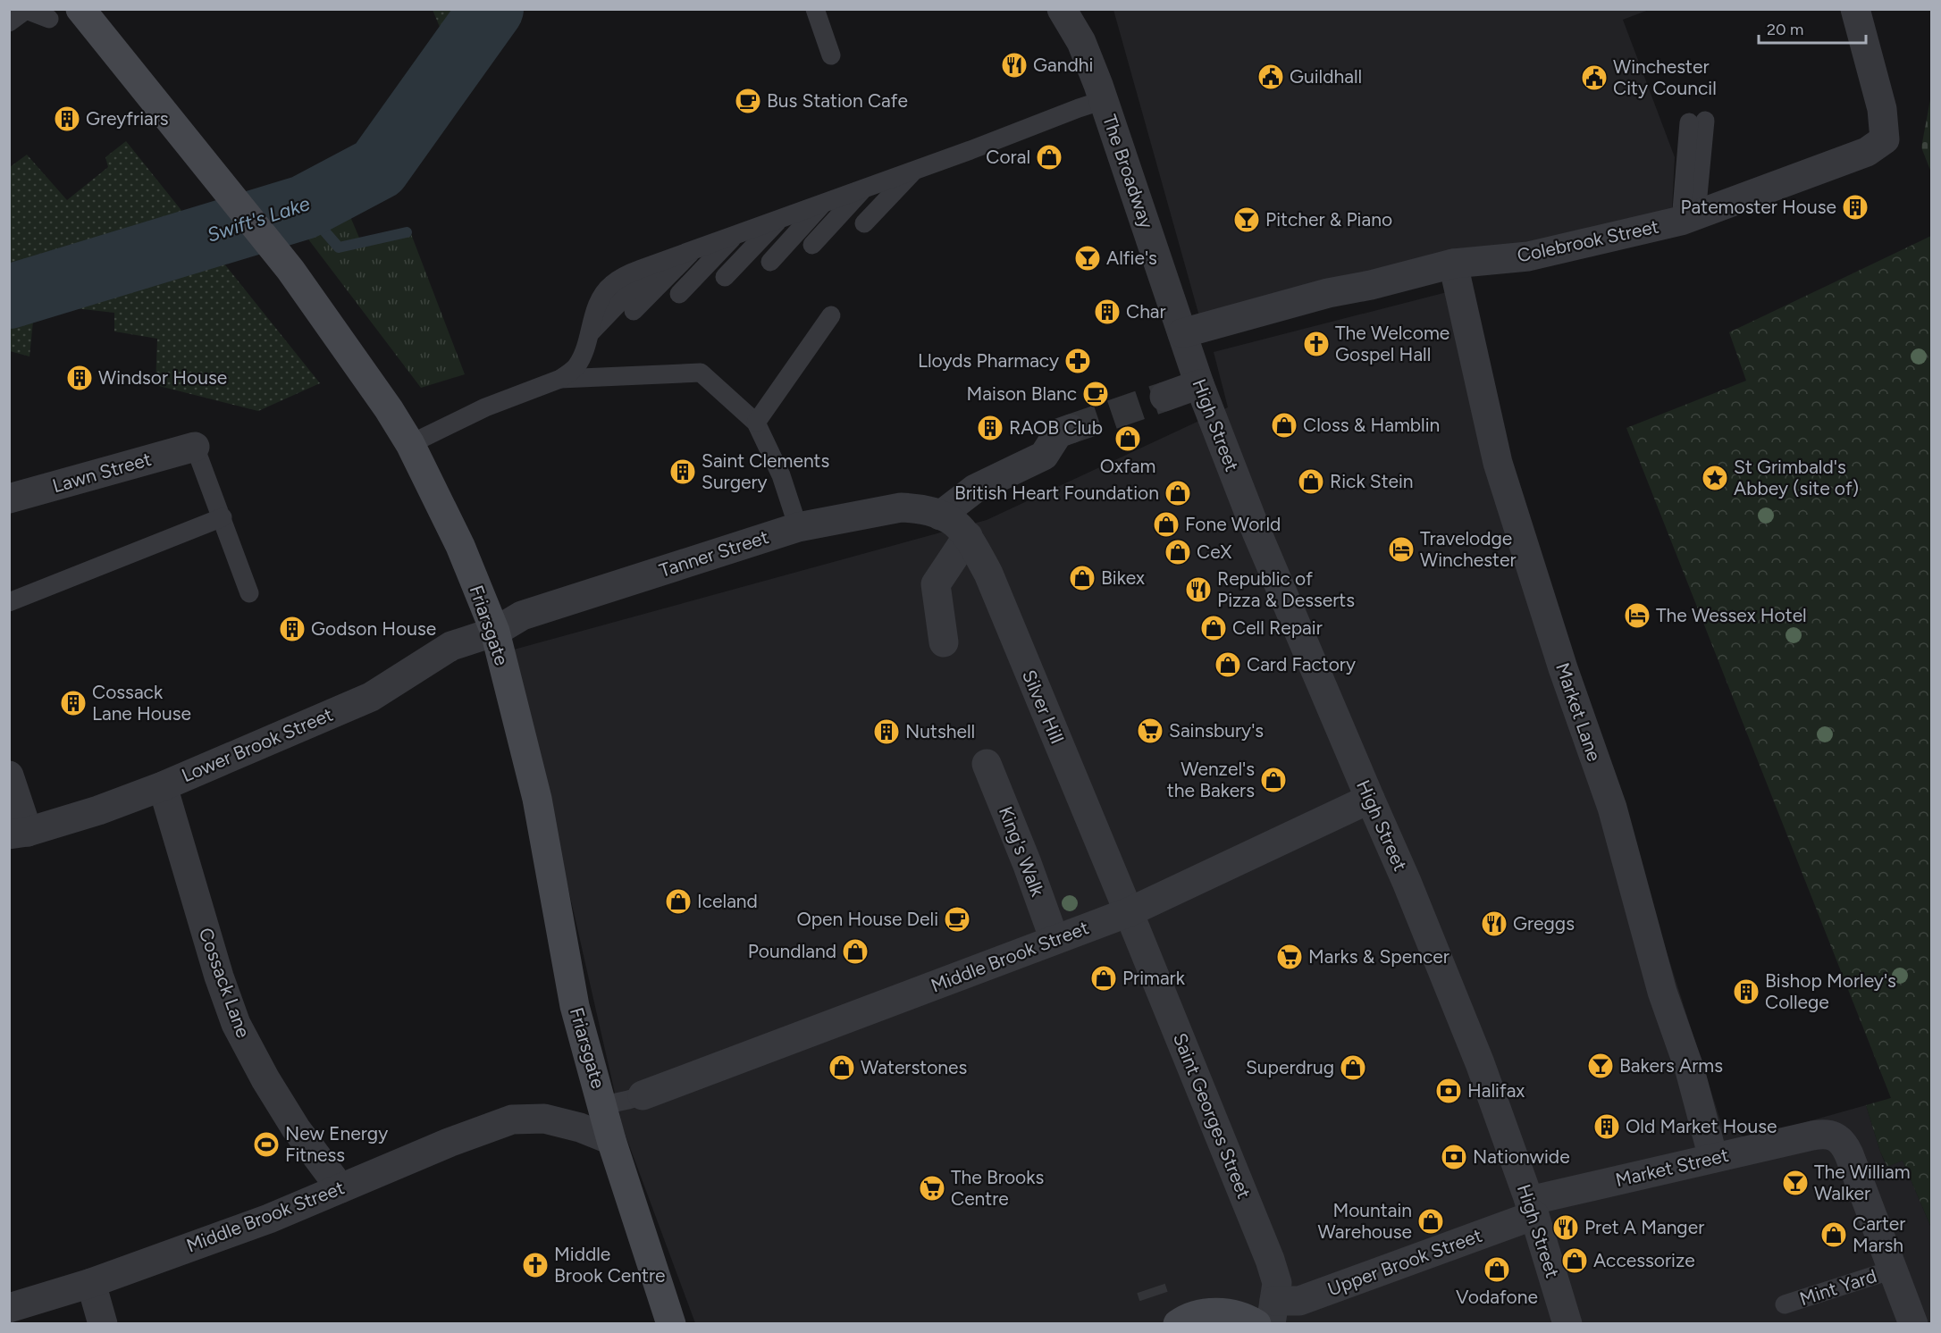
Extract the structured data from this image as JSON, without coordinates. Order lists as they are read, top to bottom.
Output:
{
  "streets": {
    "main road": ["Friarsgate"],
    "street": [
      "The Broadway",
      "Colebrook Street",
      "High Street",
      "Lawn Street",
      "Tanner Street",
      "Silver Hill",
      "Market Lane",
      "Lower Brook Street",
      "King's Walk",
      "Middle Brook Street",
      "Cossack Lane",
      "Saint Georges Street",
      "Market Street",
      "Upper Brook Street"
    ],
    "lane": ["Mint Yard"]
  },
  "crossings": [
    ["The Broadway", "Colebrook Street"],
    ["The Broadway", "High Street"],
    ["Colebrook Street", "High Street"],
    ["Colebrook Street", "Market Lane"],
    ["High Street", "Middle Brook Street"],
    ["High Street", "Market Street"],
    ["High Street", "Upper Brook Street"],
    ["Tanner Street", "Friarsgate"],
    ["Tanner Street", "Silver Hill"],
    ["Tanner Street", "Lower Brook Street"],
    ["Friarsgate", "Lower Brook Street"],
    ["Friarsgate", "Middle Brook Street"],
    ["Silver Hill", "Middle Brook Street"],
    ["Silver Hill", "Saint Georges Street"],
    ["Market Lane", "Market Street"],
    ["Lower Brook Street", "Cossack Lane"],
    ["King's Walk", "Middle Brook Street"],
    ["Middle Brook Street", "Cossack Lane"],
    ["Middle Brook Street", "Saint Georges Street"],
    ["Saint Georges Street", "Upper Brook Street"],
    ["Market Street", "Upper Brook Street"],
    ["Market Street", "Mint Yard"]
  ],
  "water": ["Swift's Lake"],
  "places": {
    "restaurant": [
      "Gandhi",
      "Republic of Pizza & Desserts",
      "Greggs",
      "Pret A Manger"
    ],
    "public building": ["Guildhall", "Winchester City Council"],
    "cafe": ["Bus Station Cafe", "Maison Blanc", "Open House Deli"],
    "building": [
      "Greyfriars",
      "Patemoster House",
      "Char",
      "Windsor House",
      "RAOB Club",
      "Saint Clements Surgery",
      "Godson House",
      "Cossack Lane House",
      "Nutshell",
      "Bishop Morley's College",
      "Old Market House"
    ],
    "shop": [
      "Coral",
      "Closs & Hamblin",
      "Oxfam",
      "Rick Stein",
      "British Heart Foundation",
      "Fone World",
      "CeX",
      "Bikex",
      "Cell Repair",
      "Card Factory",
      "Wenzel's the Bakers",
      "Iceland",
      "Poundland",
      "Primark",
      "Waterstones",
      "Superdrug",
      "Mountain Warehouse",
      "Carter Marsh",
      "Accessorize",
      "Vodafone"
    ],
    "bar": [
      "Pitcher & Piano",
      "Alfie's",
      "Bakers Arms",
      "The William Walker"
    ],
    "church": ["The Welcome Gospel Hall", "Middle Brook Centre"],
    "pharmacy": ["Lloyds Pharmacy"],
    "place": ["St Grimbald's Abbey (site of)"],
    "hotel": ["Travelodge Winchester", "The Wessex Hotel"],
    "supermarket": ["Sainsbury's", "Marks & Spencer", "The Brooks Centre"],
    "bank": ["Halifax", "Nationwide"],
    "sports": ["New Energy Fitness"]
  },
  "scale_bar": "20 m"
}
